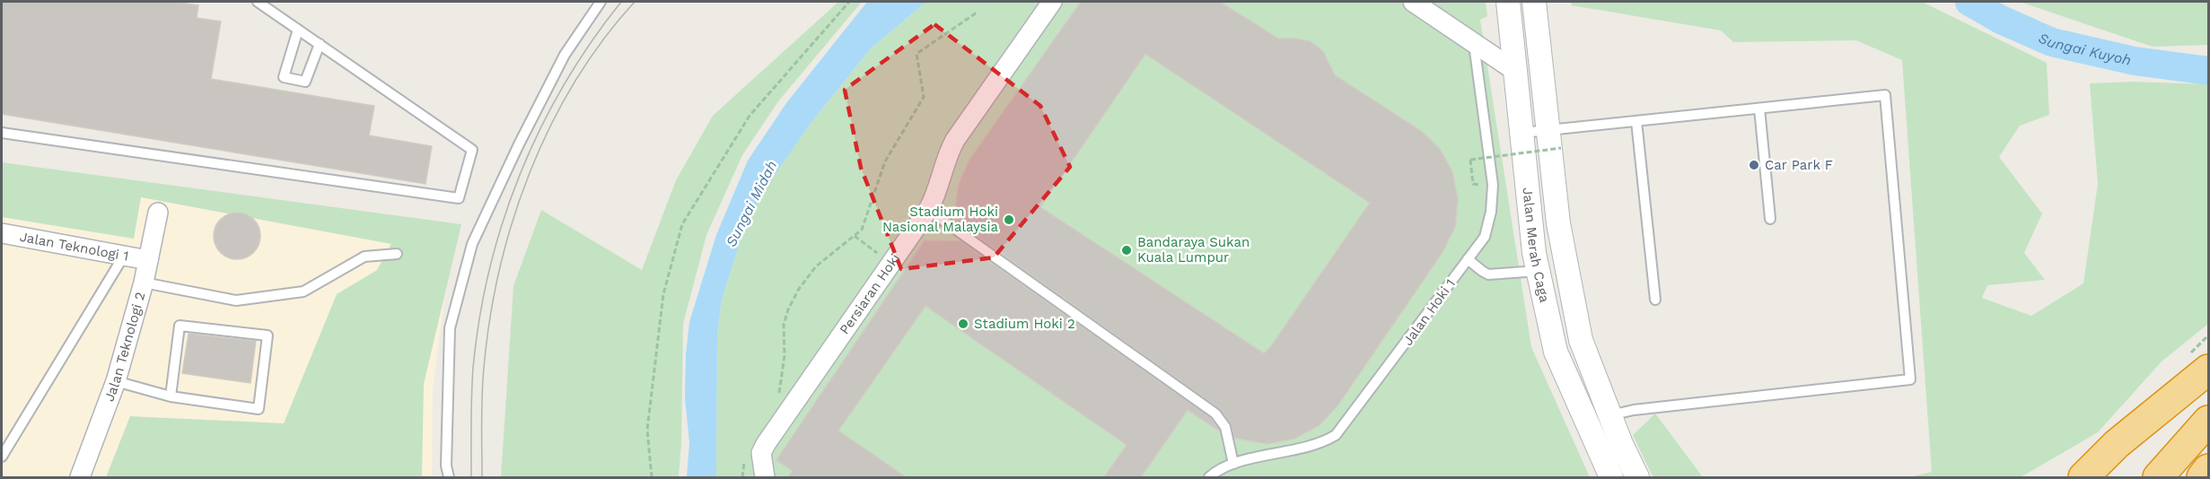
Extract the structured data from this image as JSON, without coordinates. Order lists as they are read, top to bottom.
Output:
{
  "streets": {
    "street": [
      "Jalan Merah Caga",
      "Jalan Teknologi 1",
      "Persiaran Hoki",
      "Jalan Teknologi 2"
    ],
    "lane": ["Jalan Hoki 1"]
  },
  "crossings": [
    ["Jalan Teknologi 1", "Jalan Teknologi 2"]
  ],
  "water": ["Sungai Kuyoh", "Sungai Midah"],
  "places": [
    "Car Park F",
    "Stadium Hoki Nasional Malaysia",
    "Bandaraya Sukan Kuala Lumpur",
    "Stadium Hoki 2"
  ]
}
